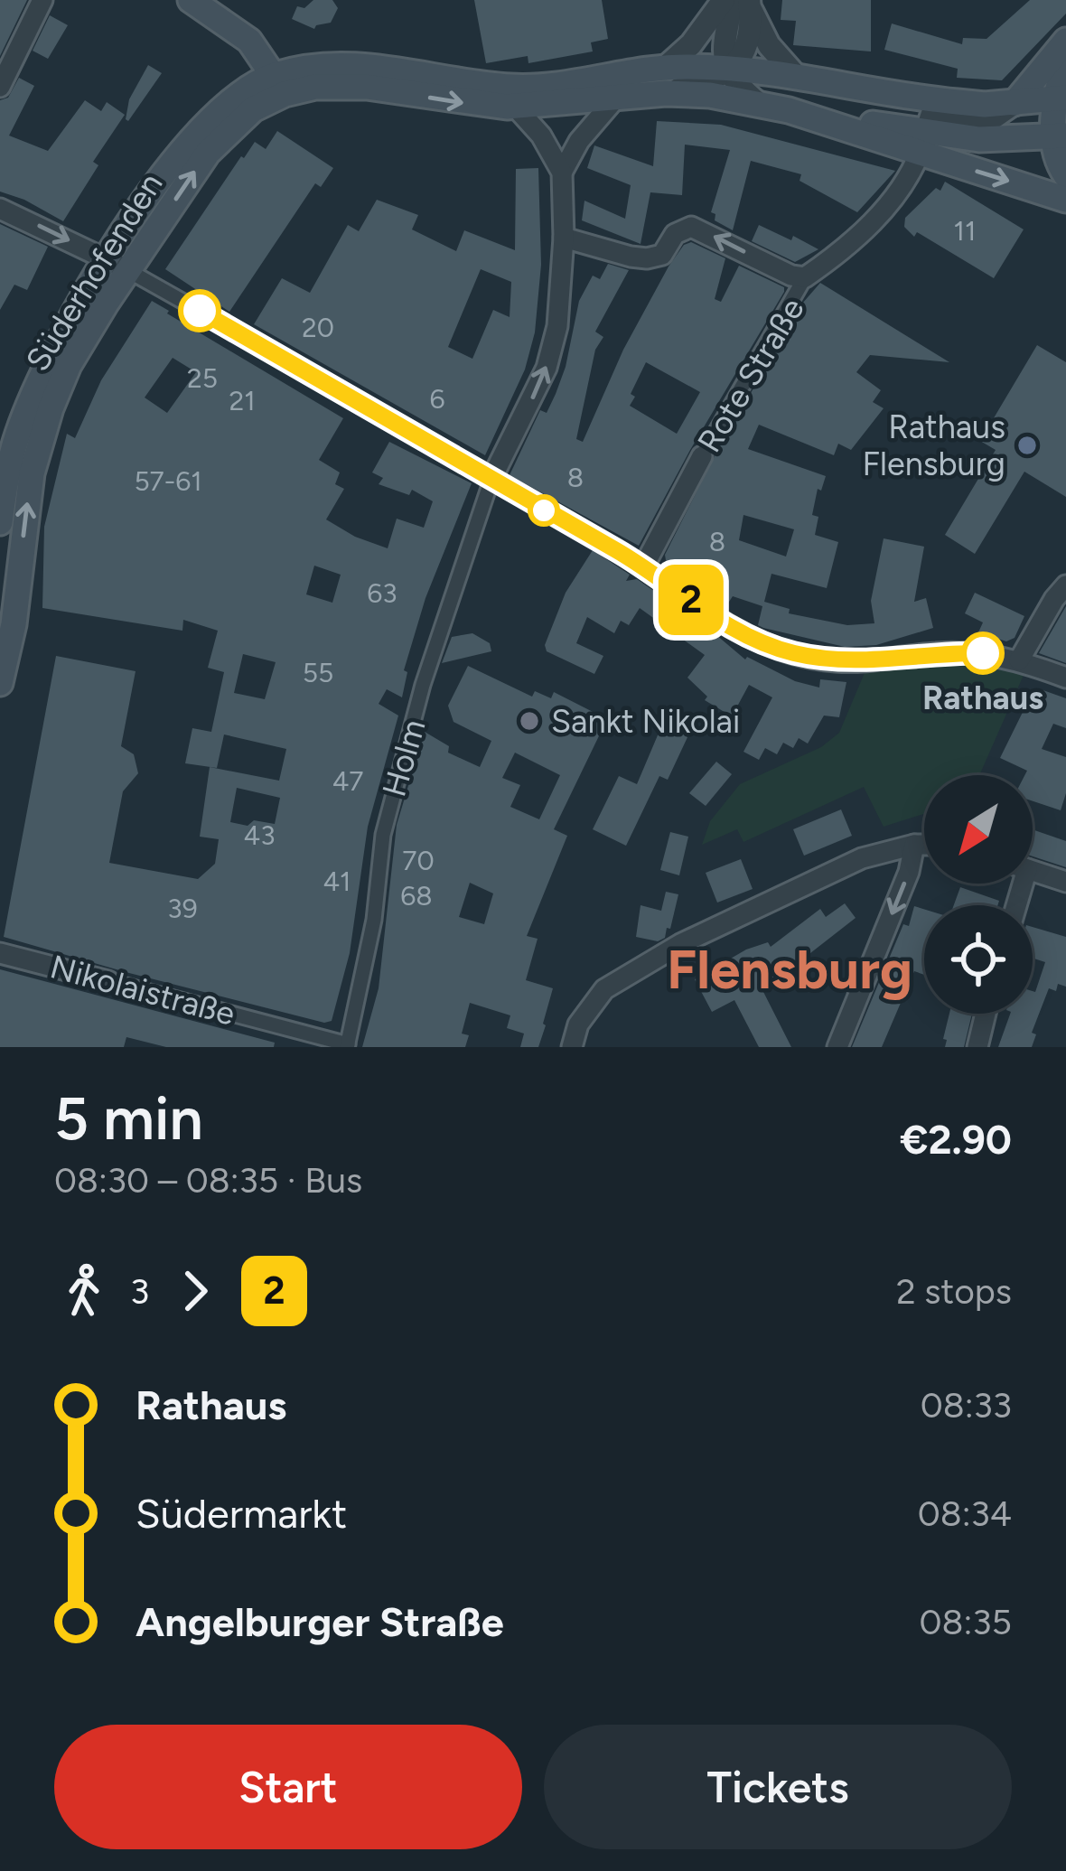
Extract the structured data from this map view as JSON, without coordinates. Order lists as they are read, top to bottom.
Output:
{
  "streets": {
    "main road": ["Süderhofenden"],
    "street": ["Rote Straße", "Holm", "Nikolaistraße"]
  },
  "crossings": [
    ["Holm", "Nikolaistraße"]
  ],
  "districts": ["Flensburg"],
  "places": ["Rathaus Flensburg", "Rathaus", "Sankt Nikolai"],
  "lines": ["bus line 2"],
  "house_numbers": [
    "11",
    "20",
    "25",
    "6",
    "21",
    "8",
    "57-61",
    "8",
    "63",
    "55",
    "47",
    "43",
    "70",
    "41",
    "68",
    "39"
  ],
  "north": "bottom left",
  "page": {
    "on_map": "2",
    "heading": ["5 min", "08:30 – 08:35 · Bus", "€2.90"],
    "legs": ["3", "2", "2 stops"],
    "list": [
      {
        "name": "Rathaus",
        "value": "08:33"
      },
      {
        "name": "Südermarkt",
        "value": "08:34"
      },
      {
        "name": "Angelburger Straße",
        "value": "08:35"
      }
    ],
    "buttons": ["Start", "Tickets"]
  }
}
